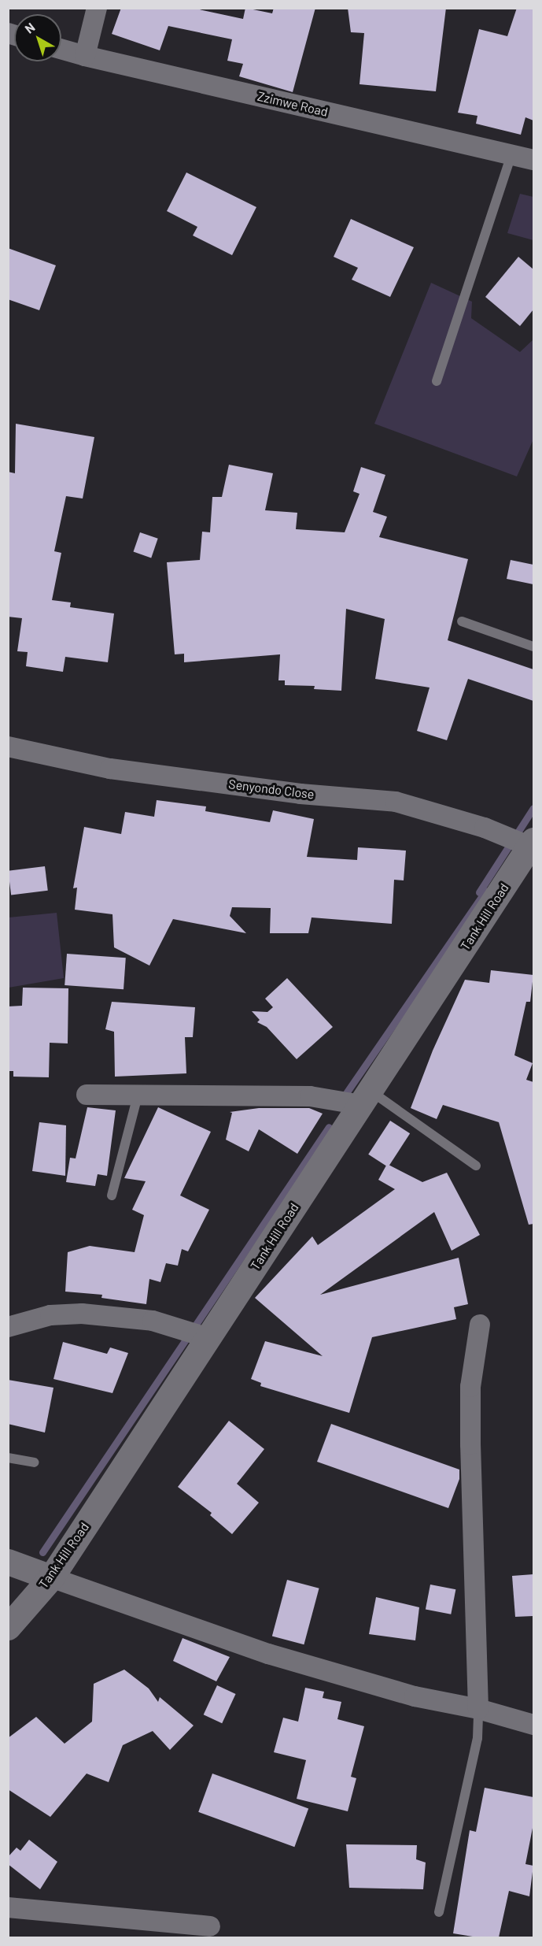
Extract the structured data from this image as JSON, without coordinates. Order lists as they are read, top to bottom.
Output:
{
  "streets": {
    "street": ["Zzimwe Road", "Senyondo Close", "Tank Hill Road"]
  },
  "crossings": [
    ["Senyondo Close", "Tank Hill Road"]
  ],
  "north": "top left"
}
